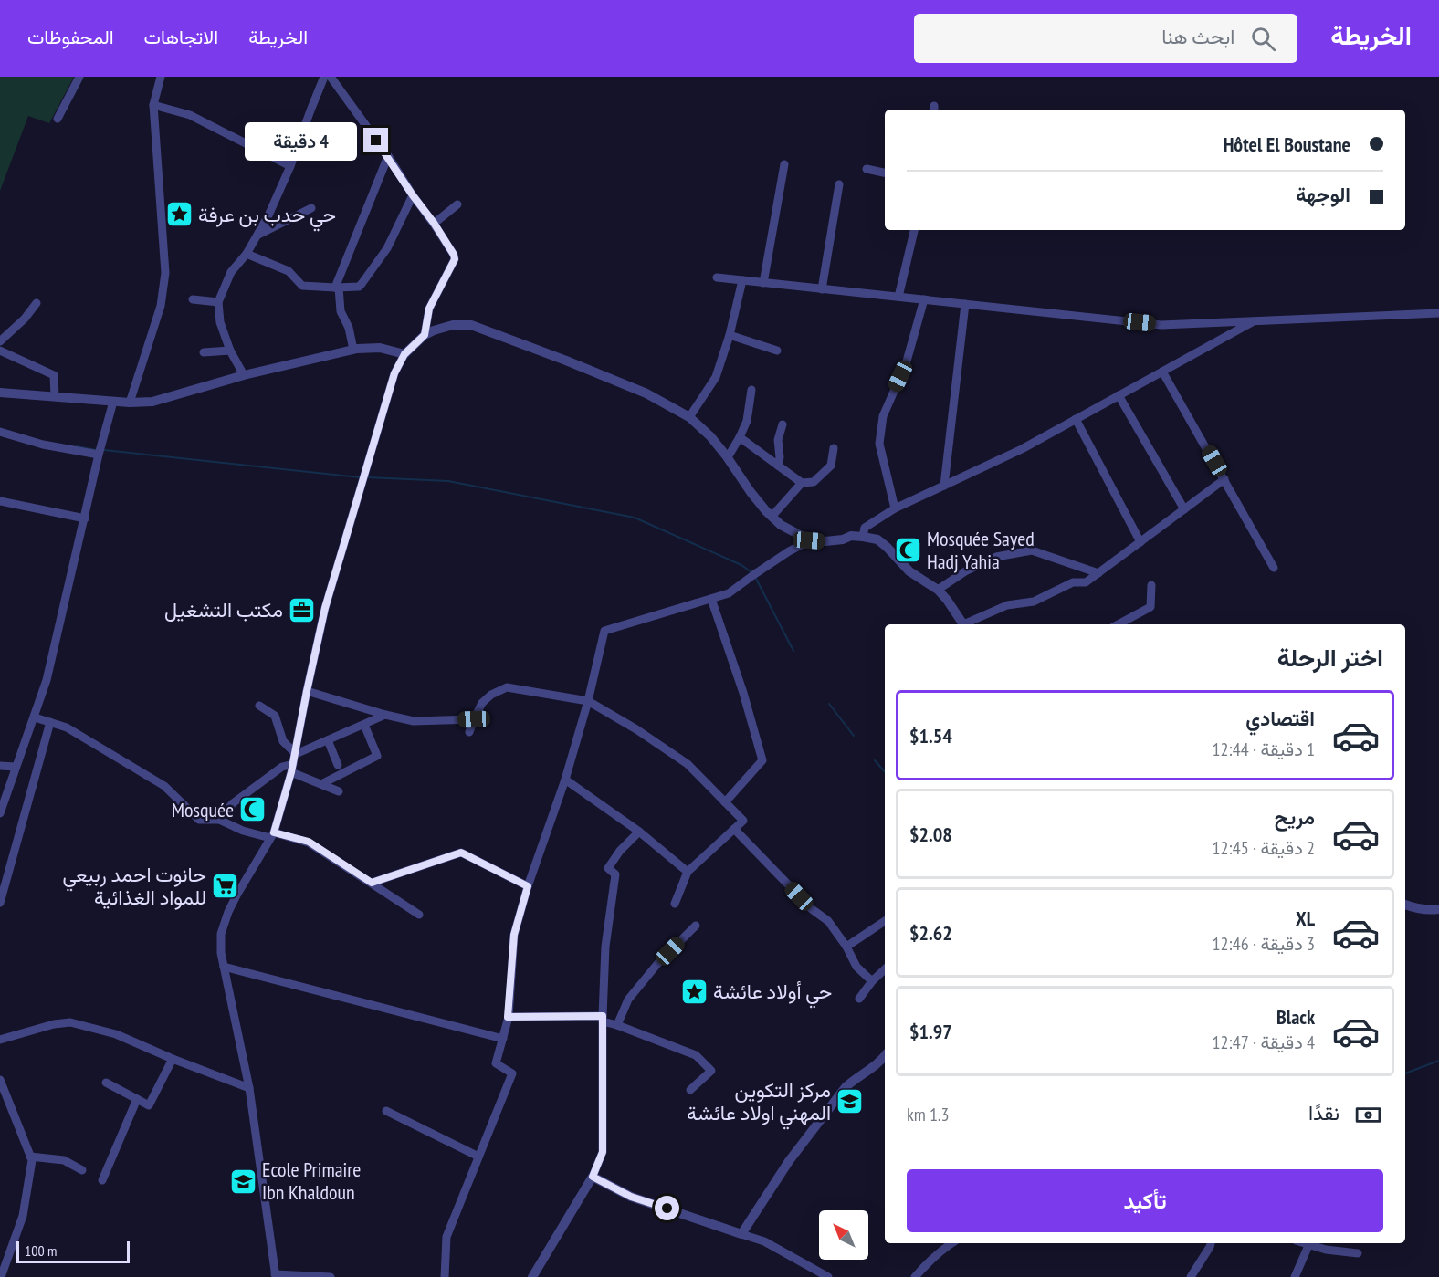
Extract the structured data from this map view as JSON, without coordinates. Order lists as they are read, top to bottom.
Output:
{
  "places": {
    "place": ["حي حدب بن عرفة", "حي أولاد عائشة"],
    "mosque": ["Mosquée Sayed Hadj Yahia", "Mosquée"],
    "office": ["مكتب التشغيل"],
    "supermarket": ["حانوت احمد ربيعي للمواد الغذائية"],
    "school or university": ["مركز التكوين المهني اولاد عائشة", "Ecole Primaire Ibn Khaldoun"]
  },
  "scale_bar": "100 m",
  "north": "top left",
  "page": {
    "header": "الخريطة",
    "search": "ابحث هنا",
    "nav": ["الخريطة", "الاتجاهات", "المحفوظات"],
    "banner": ["Hôtel El Boustane", "الوجهة"],
    "bubble": "4 دقيقة",
    "heading": "اختر الرحلة",
    "list": [
      {
        "name": "اقتصادي",
        "note": "1 دقيقة · 12:44",
        "value": "$1.54"
      },
      {
        "name": "مريح",
        "note": "2 دقيقة · 12:45",
        "value": "$2.08"
      },
      {
        "name": "XL",
        "note": "3 دقيقة · 12:46",
        "value": "$2.62"
      },
      {
        "name": "Black",
        "note": "4 دقيقة · 12:47",
        "value": "$1.97"
      }
    ],
    "pay": ["نقدًا", "1.3 km"],
    "buttons": "تأكيد",
    "scale": "100 m"
  }
}
